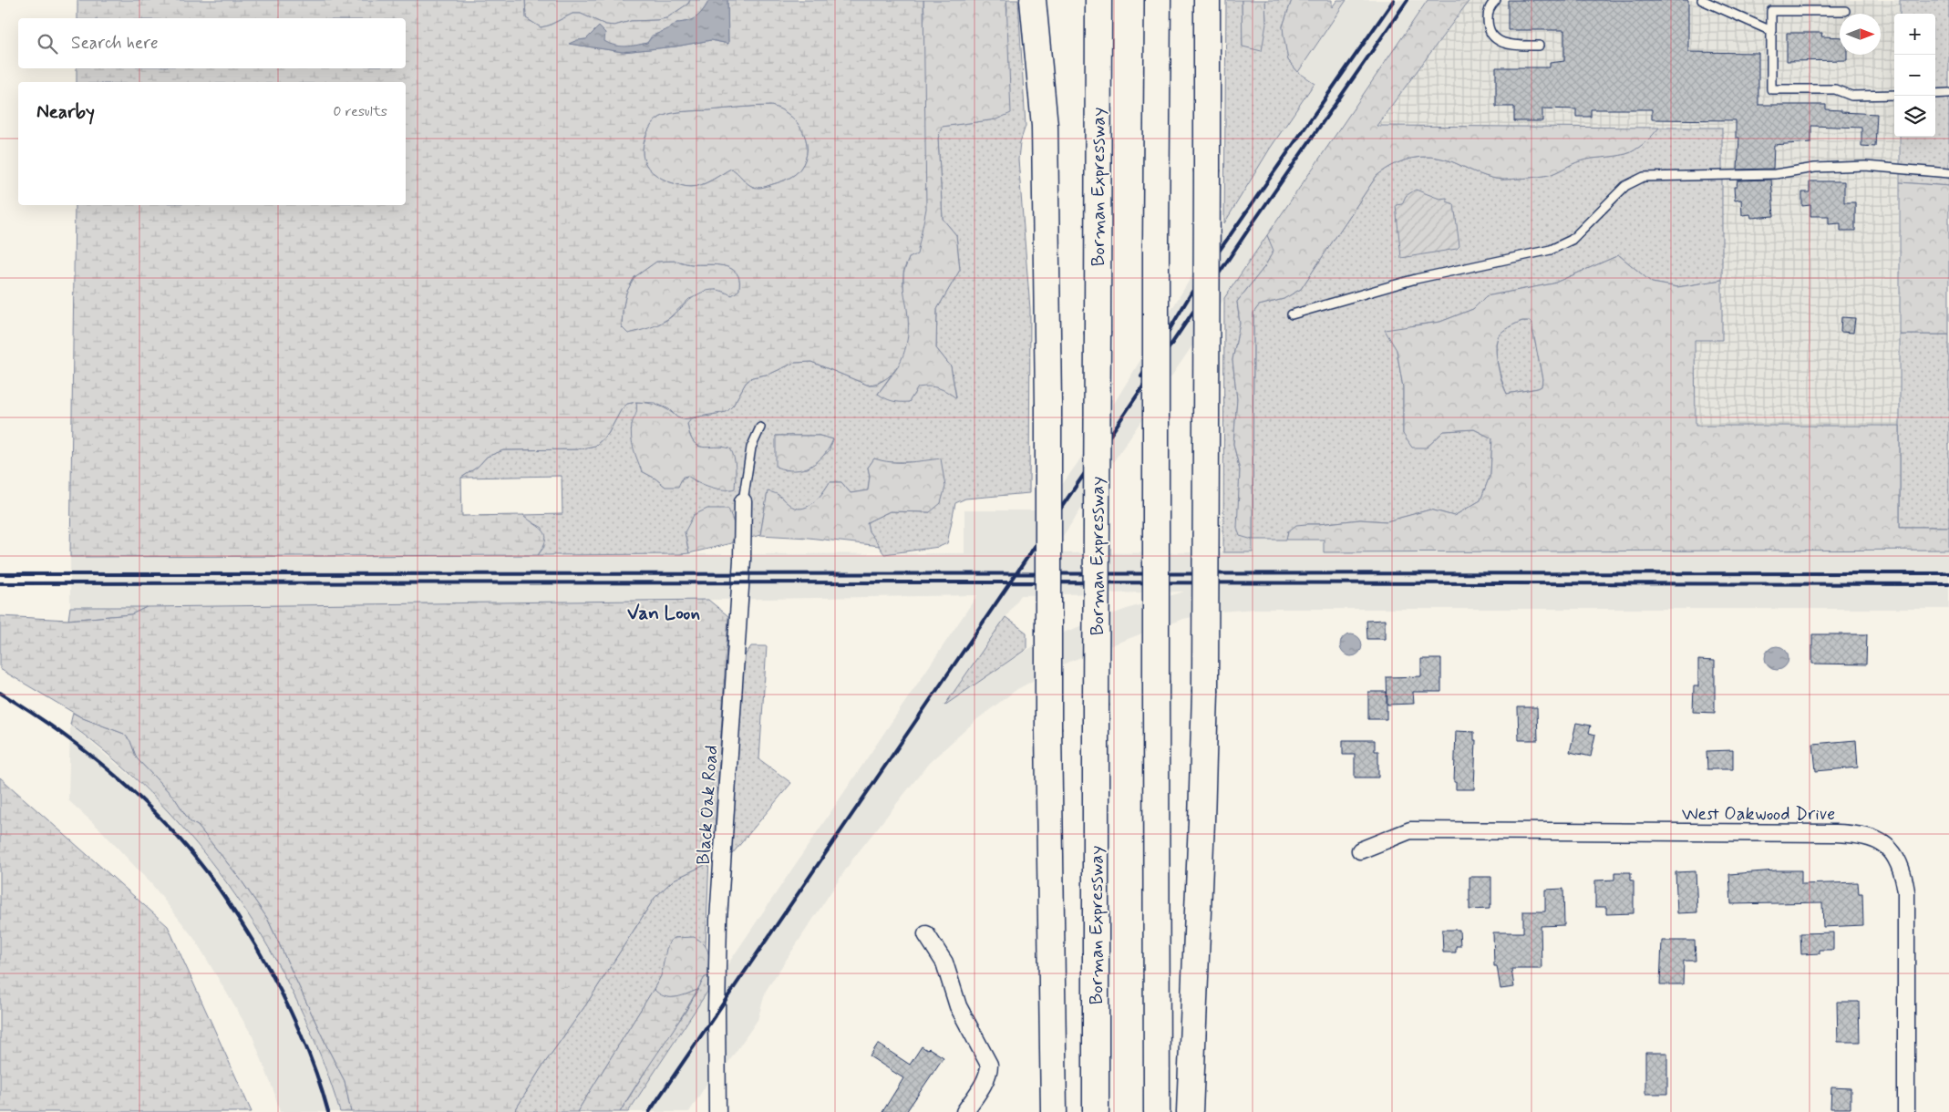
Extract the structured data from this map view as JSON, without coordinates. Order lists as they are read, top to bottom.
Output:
{
  "streets": {
    "highway": ["Borman Expressway"],
    "street": ["Black Oak Road", "West Oakwood Drive"]
  },
  "districts": ["Van Loon"],
  "north": "right",
  "page": {
    "map_buttons": ["+", "−"],
    "search": "Search here",
    "heading": ["Nearby", "0 results"]
  }
}
